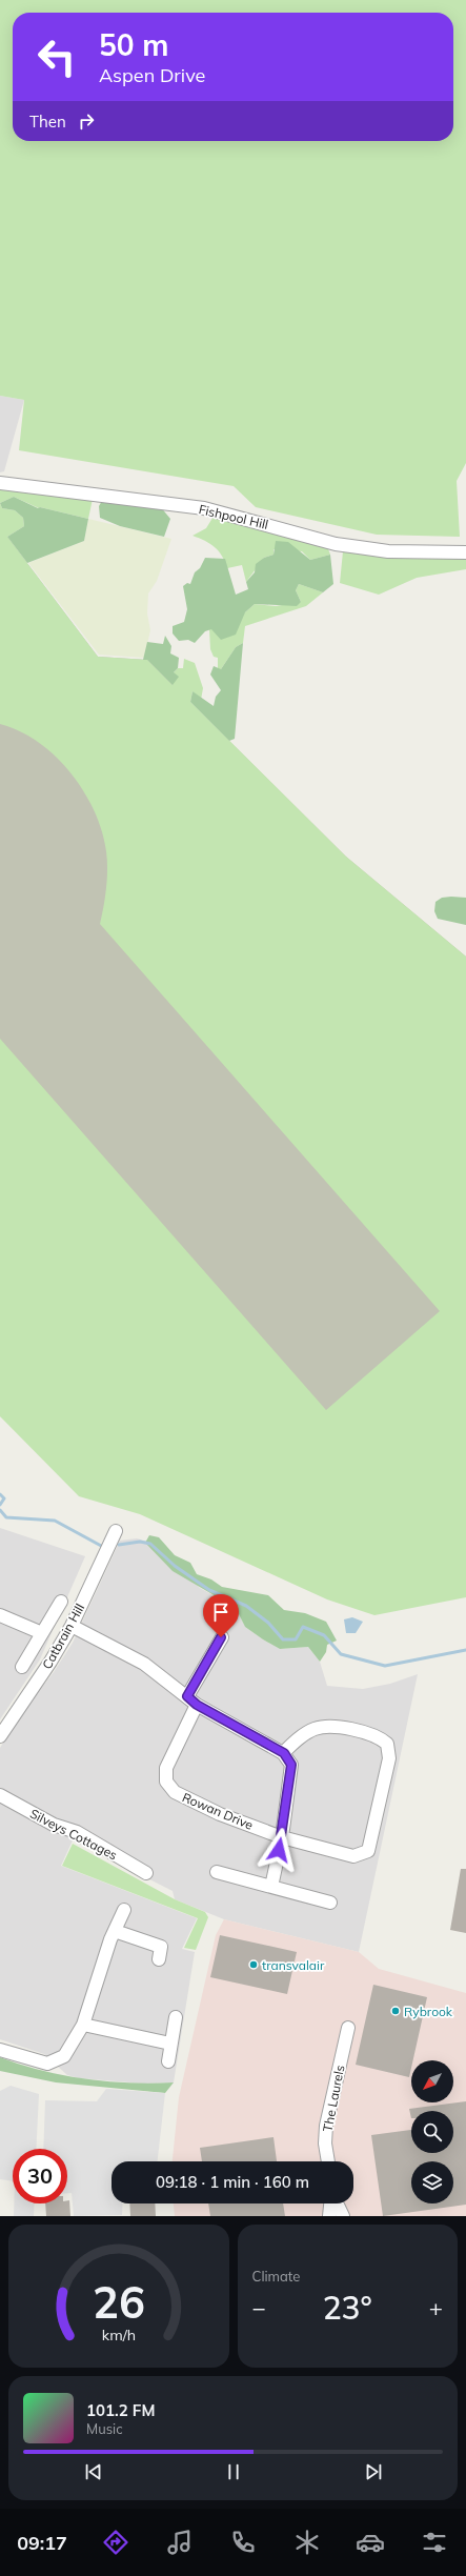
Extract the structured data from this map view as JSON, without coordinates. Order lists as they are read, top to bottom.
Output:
{
  "streets": {
    "street": [
      "Fishpool Hill",
      "Catbrain Hill",
      "Rowan Drive",
      "Silveys Cottages",
      "The Laurels"
    ]
  },
  "places": ["transvalair", "Rybrook"],
  "north": "bottom left",
  "page": {
    "turn": ["50 m", "Aspen Drive"],
    "then": "Then",
    "limit": "30",
    "trip": "09:18 · 1 min · 160 m",
    "tile": "Climate",
    "heat": ["−", "23°", "+"],
    "song": ["101.2 FM", "Music"],
    "tabs": "09:17",
    "gauge": ["26", "km/h"]
  }
}
